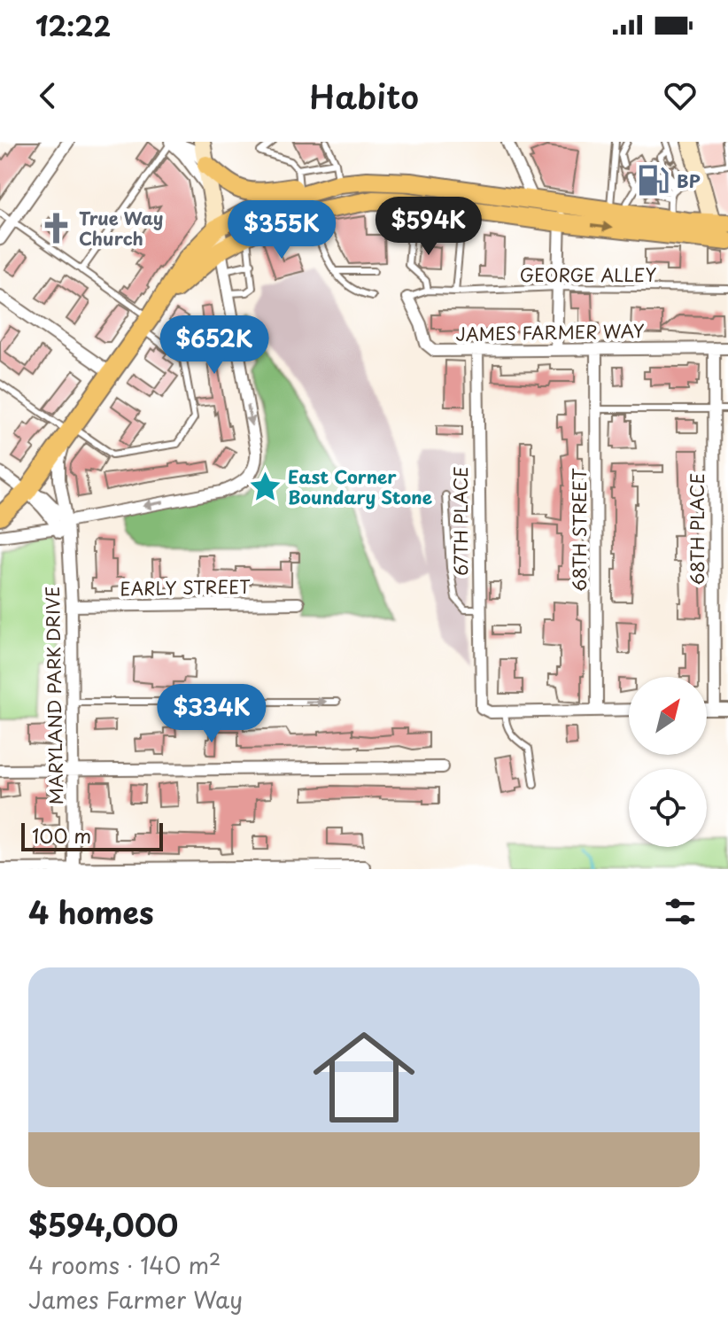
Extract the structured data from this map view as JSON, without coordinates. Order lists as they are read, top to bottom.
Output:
{
  "streets": {
    "street": [
      "JAMES FARMER WAY",
      "67TH PLACE",
      "68TH PLACE",
      "68TH STREET",
      "EARLY STREET",
      "MARYLAND PARK DRIVE"
    ],
    "lane": ["GEORGE ALLEY"]
  },
  "crossings": [
    ["GEORGE ALLEY", "JAMES FARMER WAY"],
    ["JAMES FARMER WAY", "67TH PLACE"],
    ["JAMES FARMER WAY", "68TH PLACE"],
    ["JAMES FARMER WAY", "68TH STREET"],
    ["EARLY STREET", "MARYLAND PARK DRIVE"]
  ],
  "places": {
    "fuel station": ["BP"],
    "church": ["True Way Church"],
    "place": ["East Corner Boundary Stone"]
  },
  "scale_bar": "100 m",
  "north": "top right",
  "page": {
    "status": "12:22",
    "header": "Habito",
    "price": [
      "$594K",
      "$355K",
      "$652K",
      "$334K"
    ],
    "scale": "100 m",
    "heading": "4 homes",
    "list": [
      {
        "name": "$594,000",
        "note": "4 rooms · 140 m² · James Farmer Way"
      }
    ]
  }
}
